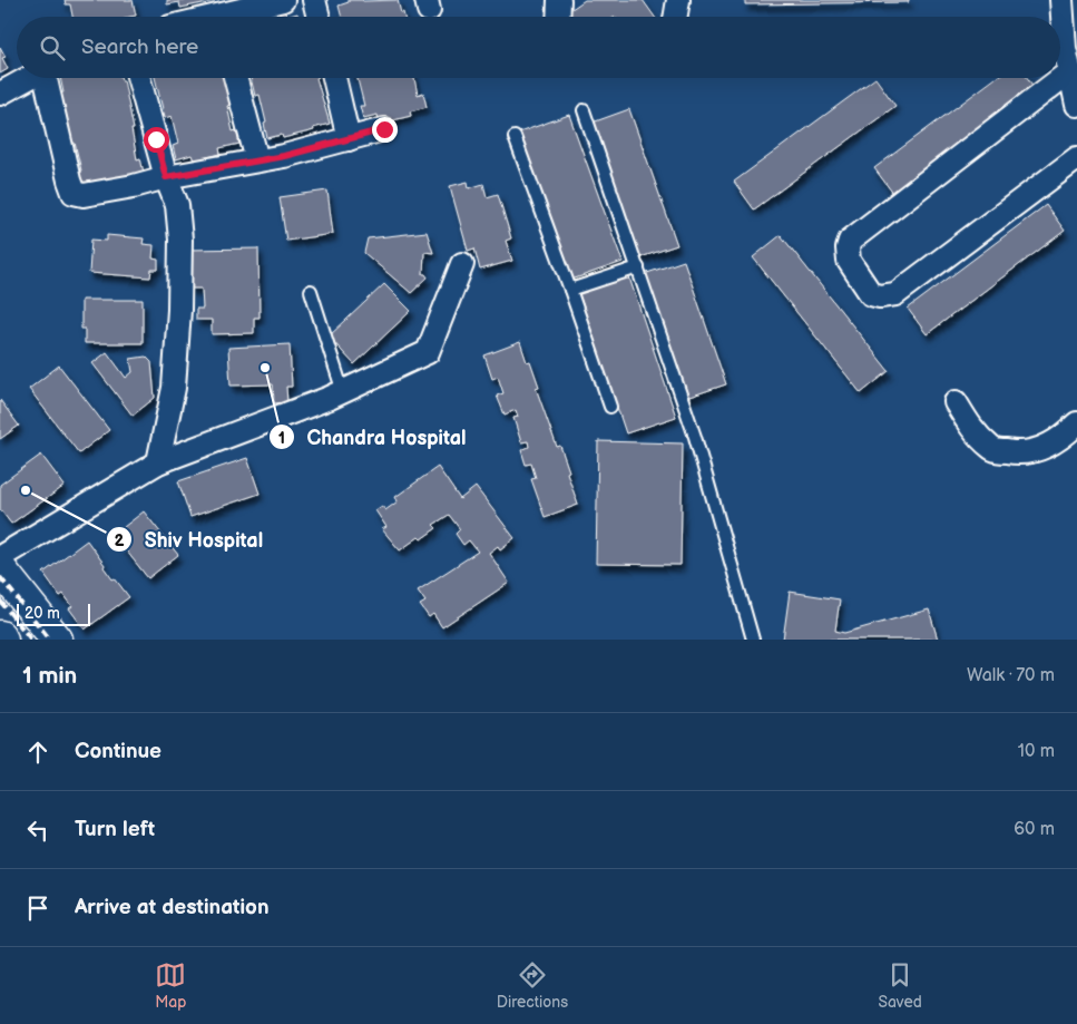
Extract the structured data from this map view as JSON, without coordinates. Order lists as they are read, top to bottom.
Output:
{
  "places": ["Chandra Hospital", "Shiv Hospital"],
  "scale_bar": "20 m",
  "page": {
    "search": "Search here",
    "scale": "20 m",
    "heading": ["1 min", "Walk · 70 m"],
    "list": [
      ["Continue", "10 m"],
      ["Turn left", "60 m"],
      "Arrive at destination"
    ],
    "nav": ["Map", "Directions", "Saved"]
  }
}
